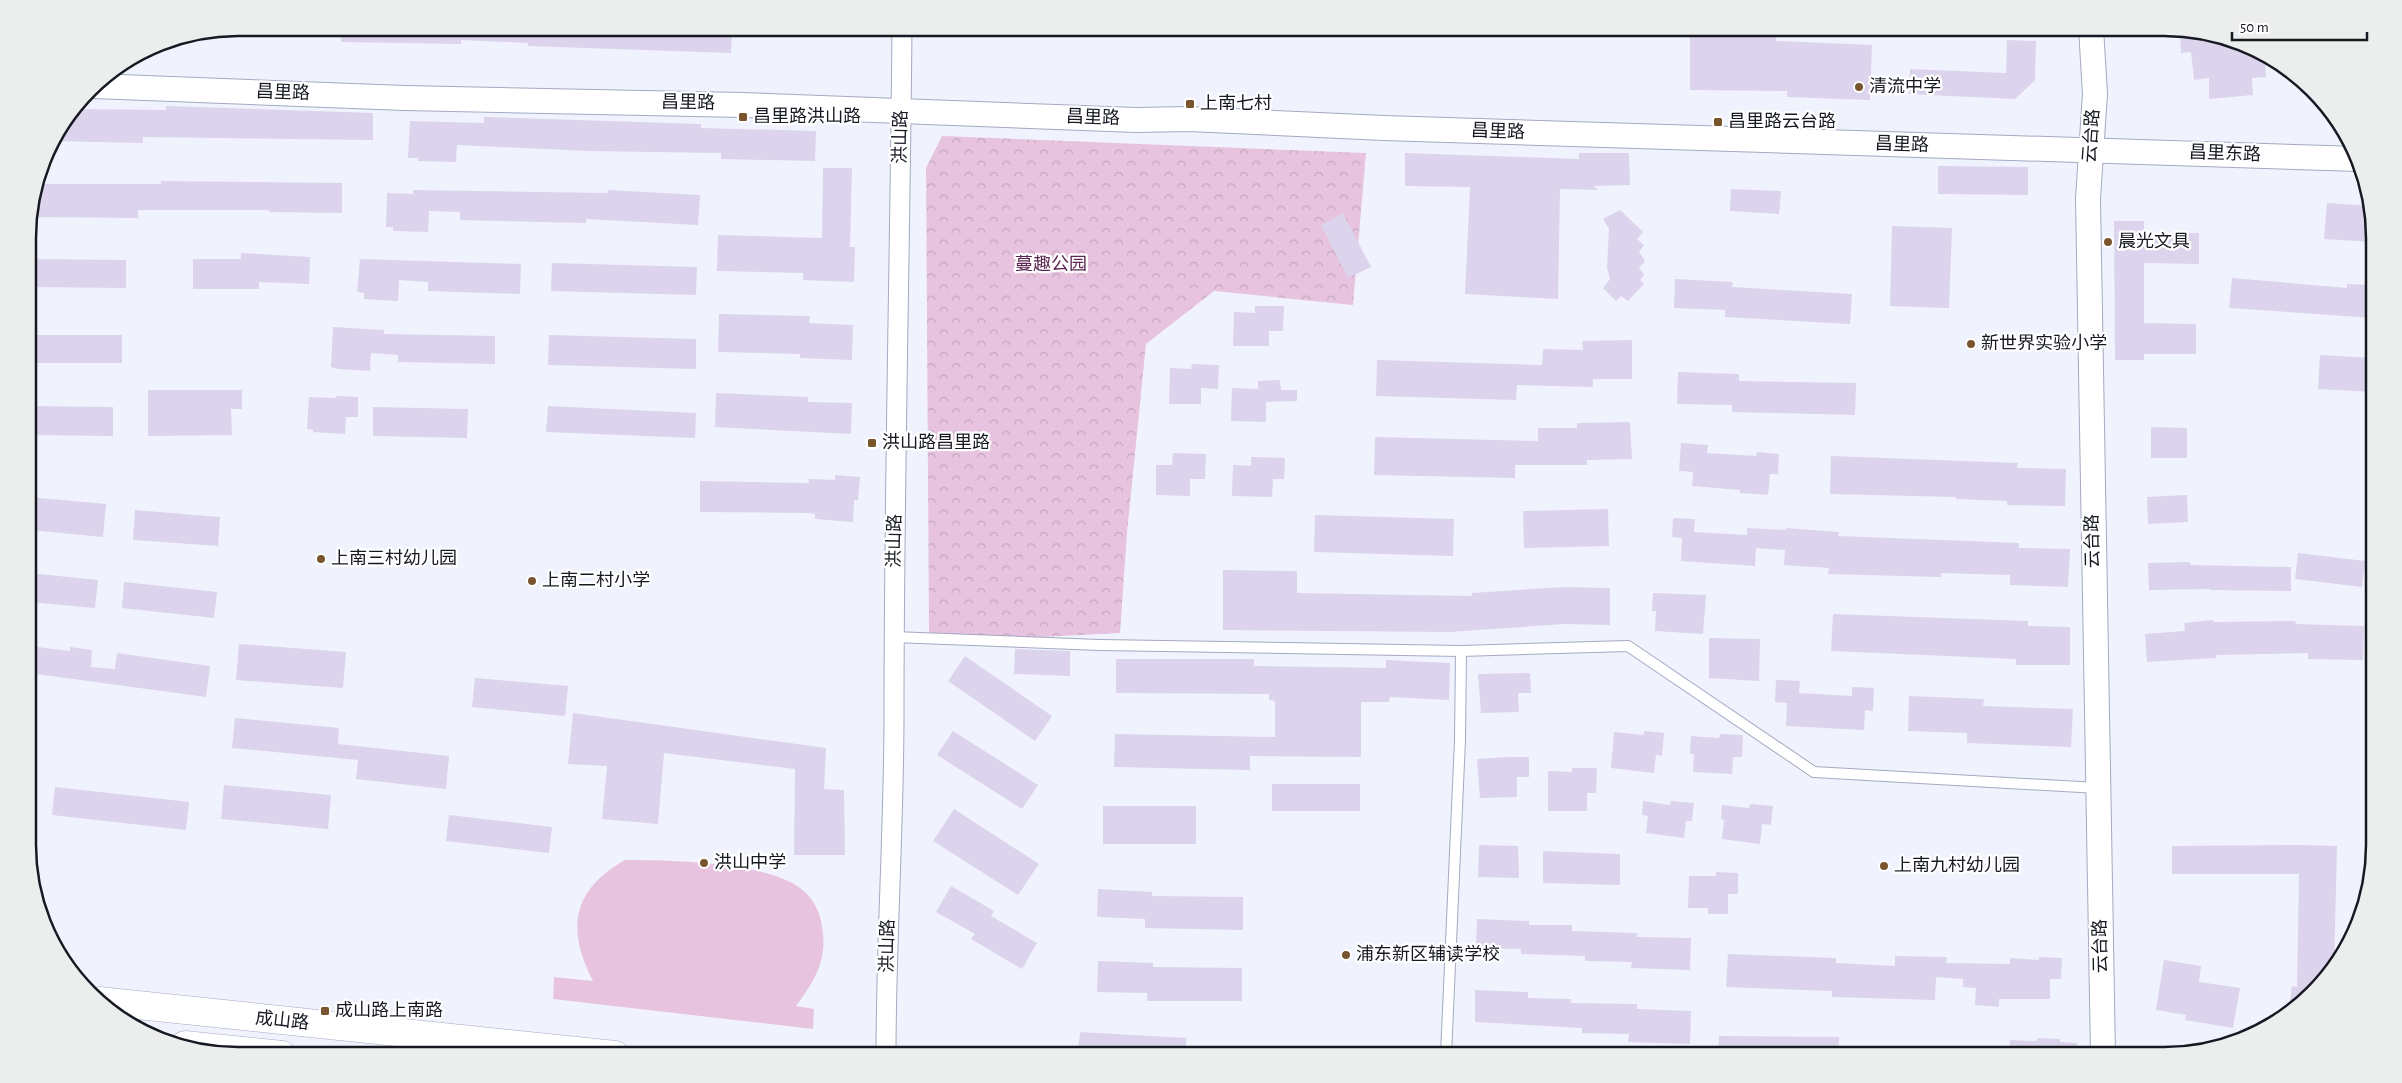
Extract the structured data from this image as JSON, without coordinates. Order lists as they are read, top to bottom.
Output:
{
  "streets": {
    "main road": ["成山路"],
    "street": [
      "昌里路",
      "云台路",
      "洪山路",
      "昌里东路"
    ]
  },
  "crossings": [
    ["昌里路", "云台路"],
    ["昌里路", "洪山路"],
    ["昌里路", "昌里东路"],
    ["云台路", "昌里东路"]
  ],
  "parks": ["蔓趣公园"],
  "places": {
    "other": [
      "清流中学",
      "晨光文具",
      "新世界实验小学",
      "上南三村幼儿园",
      "上南二村小学",
      "洪山中学",
      "上南九村幼儿园",
      "浦东新区辅读学校"
    ],
    "transit": [
      "上南七村",
      "昌里路洪山路",
      "昌里路云台路",
      "洪山路昌里路",
      "成山路上南路"
    ]
  },
  "scale_bar": "50 m"
}
